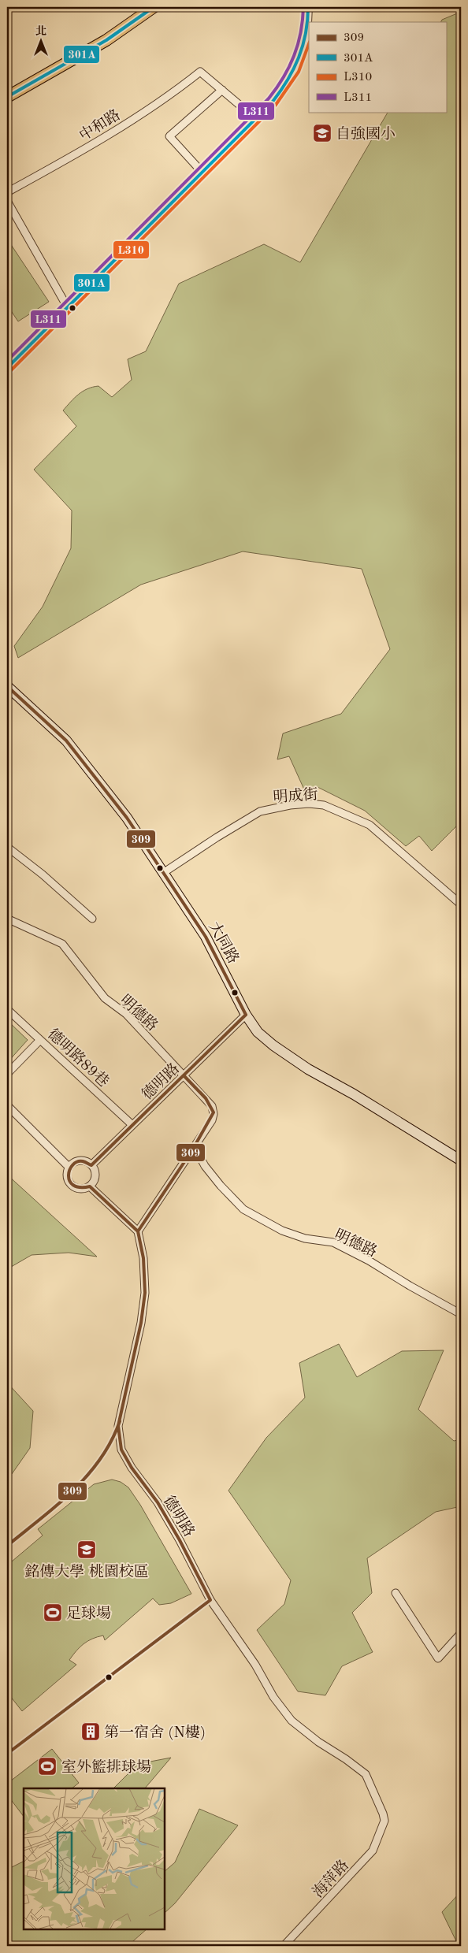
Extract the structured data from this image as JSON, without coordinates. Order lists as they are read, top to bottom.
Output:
{
  "streets": {
    "street": [
      "中和路",
      "明成街",
      "大同路",
      "明德路",
      "德明路89巷",
      "德明路",
      "海萍路"
    ]
  },
  "crossings": [
    ["明成街", "大同路"],
    ["大同路", "德明路"],
    ["明德路", "德明路"],
    ["德明路89巷", "德明路"],
    ["德明路", "海萍路"]
  ],
  "places": {
    "school or university": ["自強國小", "銘傳大學 桃園校區"],
    "sports": ["足球場", "室外籃排球場"],
    "building": ["第一宿舍 (N樓)"]
  },
  "lines": [
    "transit line 301A",
    "transit line L311",
    "transit line L310",
    "transit line 309"
  ],
  "legend": [
    "309",
    "301A",
    "L310",
    "L311"
  ],
  "north": "top"
}
